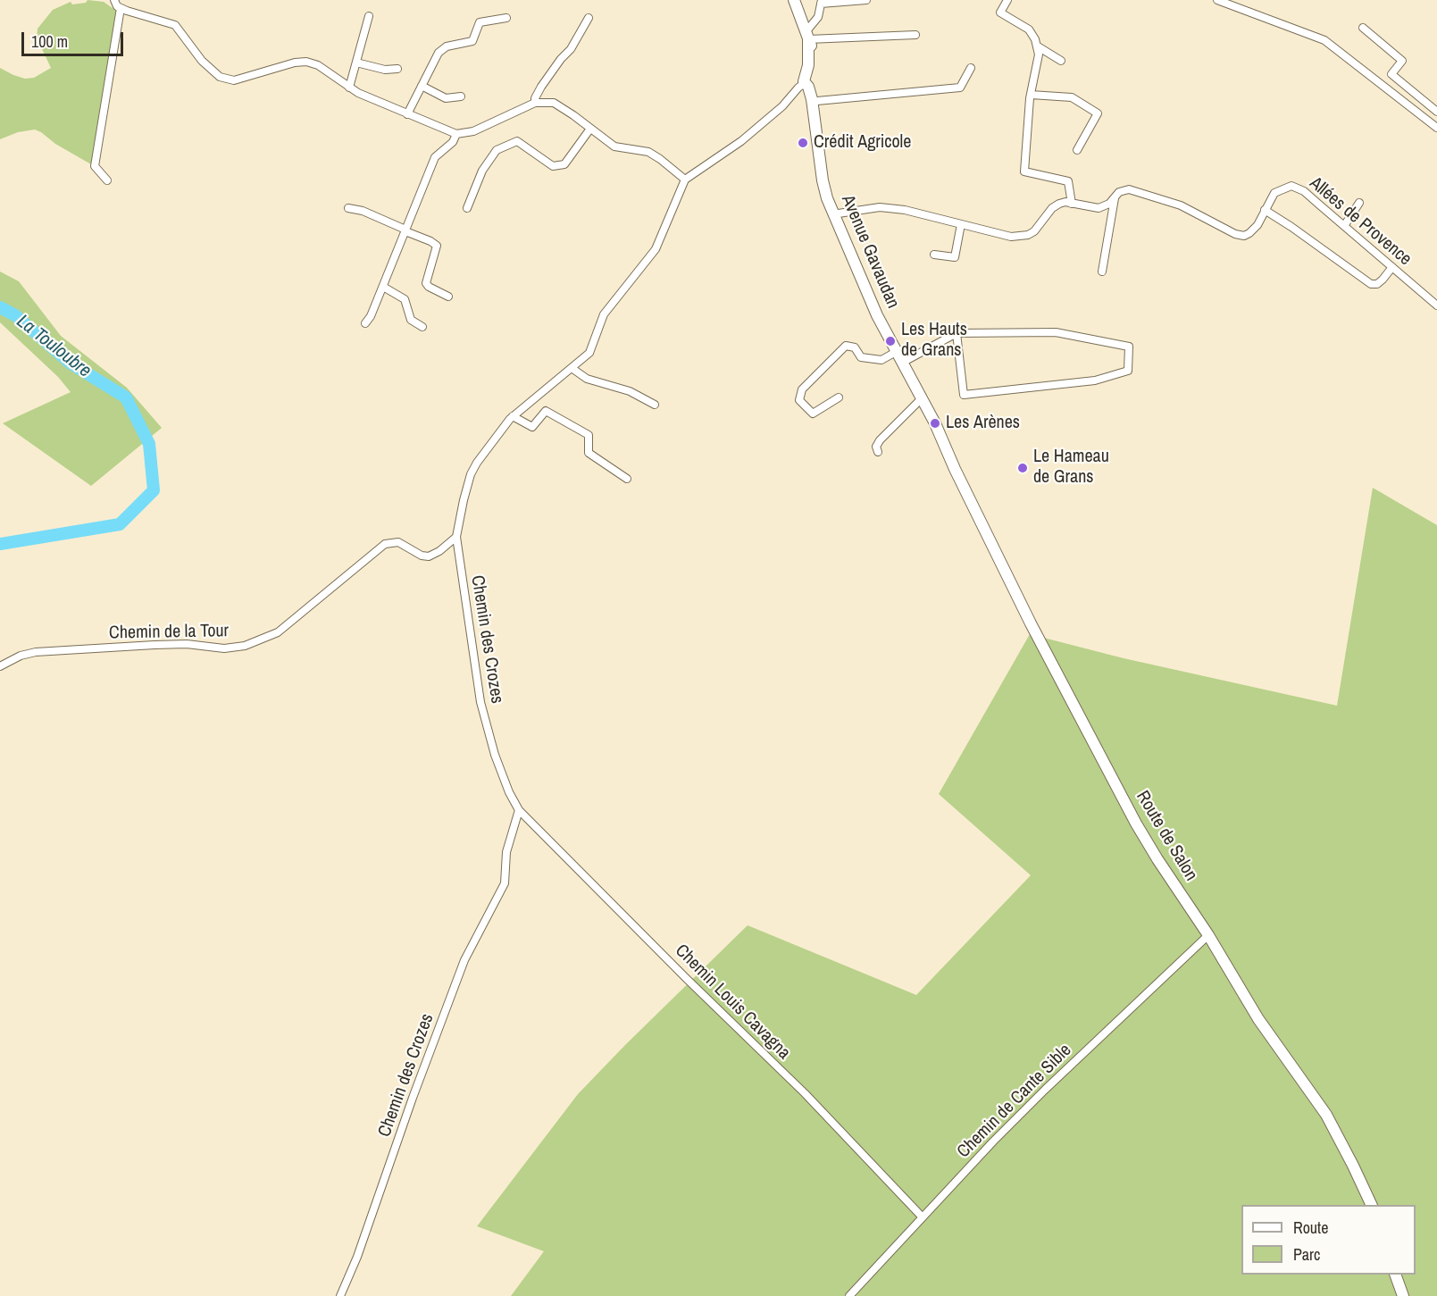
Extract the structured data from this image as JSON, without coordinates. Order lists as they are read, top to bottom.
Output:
{
  "streets": {
    "street": [
      "Allées de Provence",
      "Avenue Gavaudan",
      "Chemin de la Tour",
      "Chemin des Crozes",
      "Route de Salon",
      "Chemin Louis Cavagna",
      "Chemin de Cante Sible"
    ]
  },
  "crossings": [
    ["Avenue Gavaudan", "Route de Salon"],
    ["Chemin de la Tour", "Chemin des Crozes"],
    ["Chemin des Crozes", "Chemin Louis Cavagna"],
    ["Route de Salon", "Chemin de Cante Sible"],
    ["Chemin Louis Cavagna", "Chemin de Cante Sible"]
  ],
  "water": ["La Touloubre"],
  "places": [
    "Crédit Agricole",
    "Les Hauts de Grans",
    "Les Arènes",
    "Le Hameau de Grans"
  ],
  "legend": ["Route", "Parc"],
  "scale_bar": "100 m"
}
